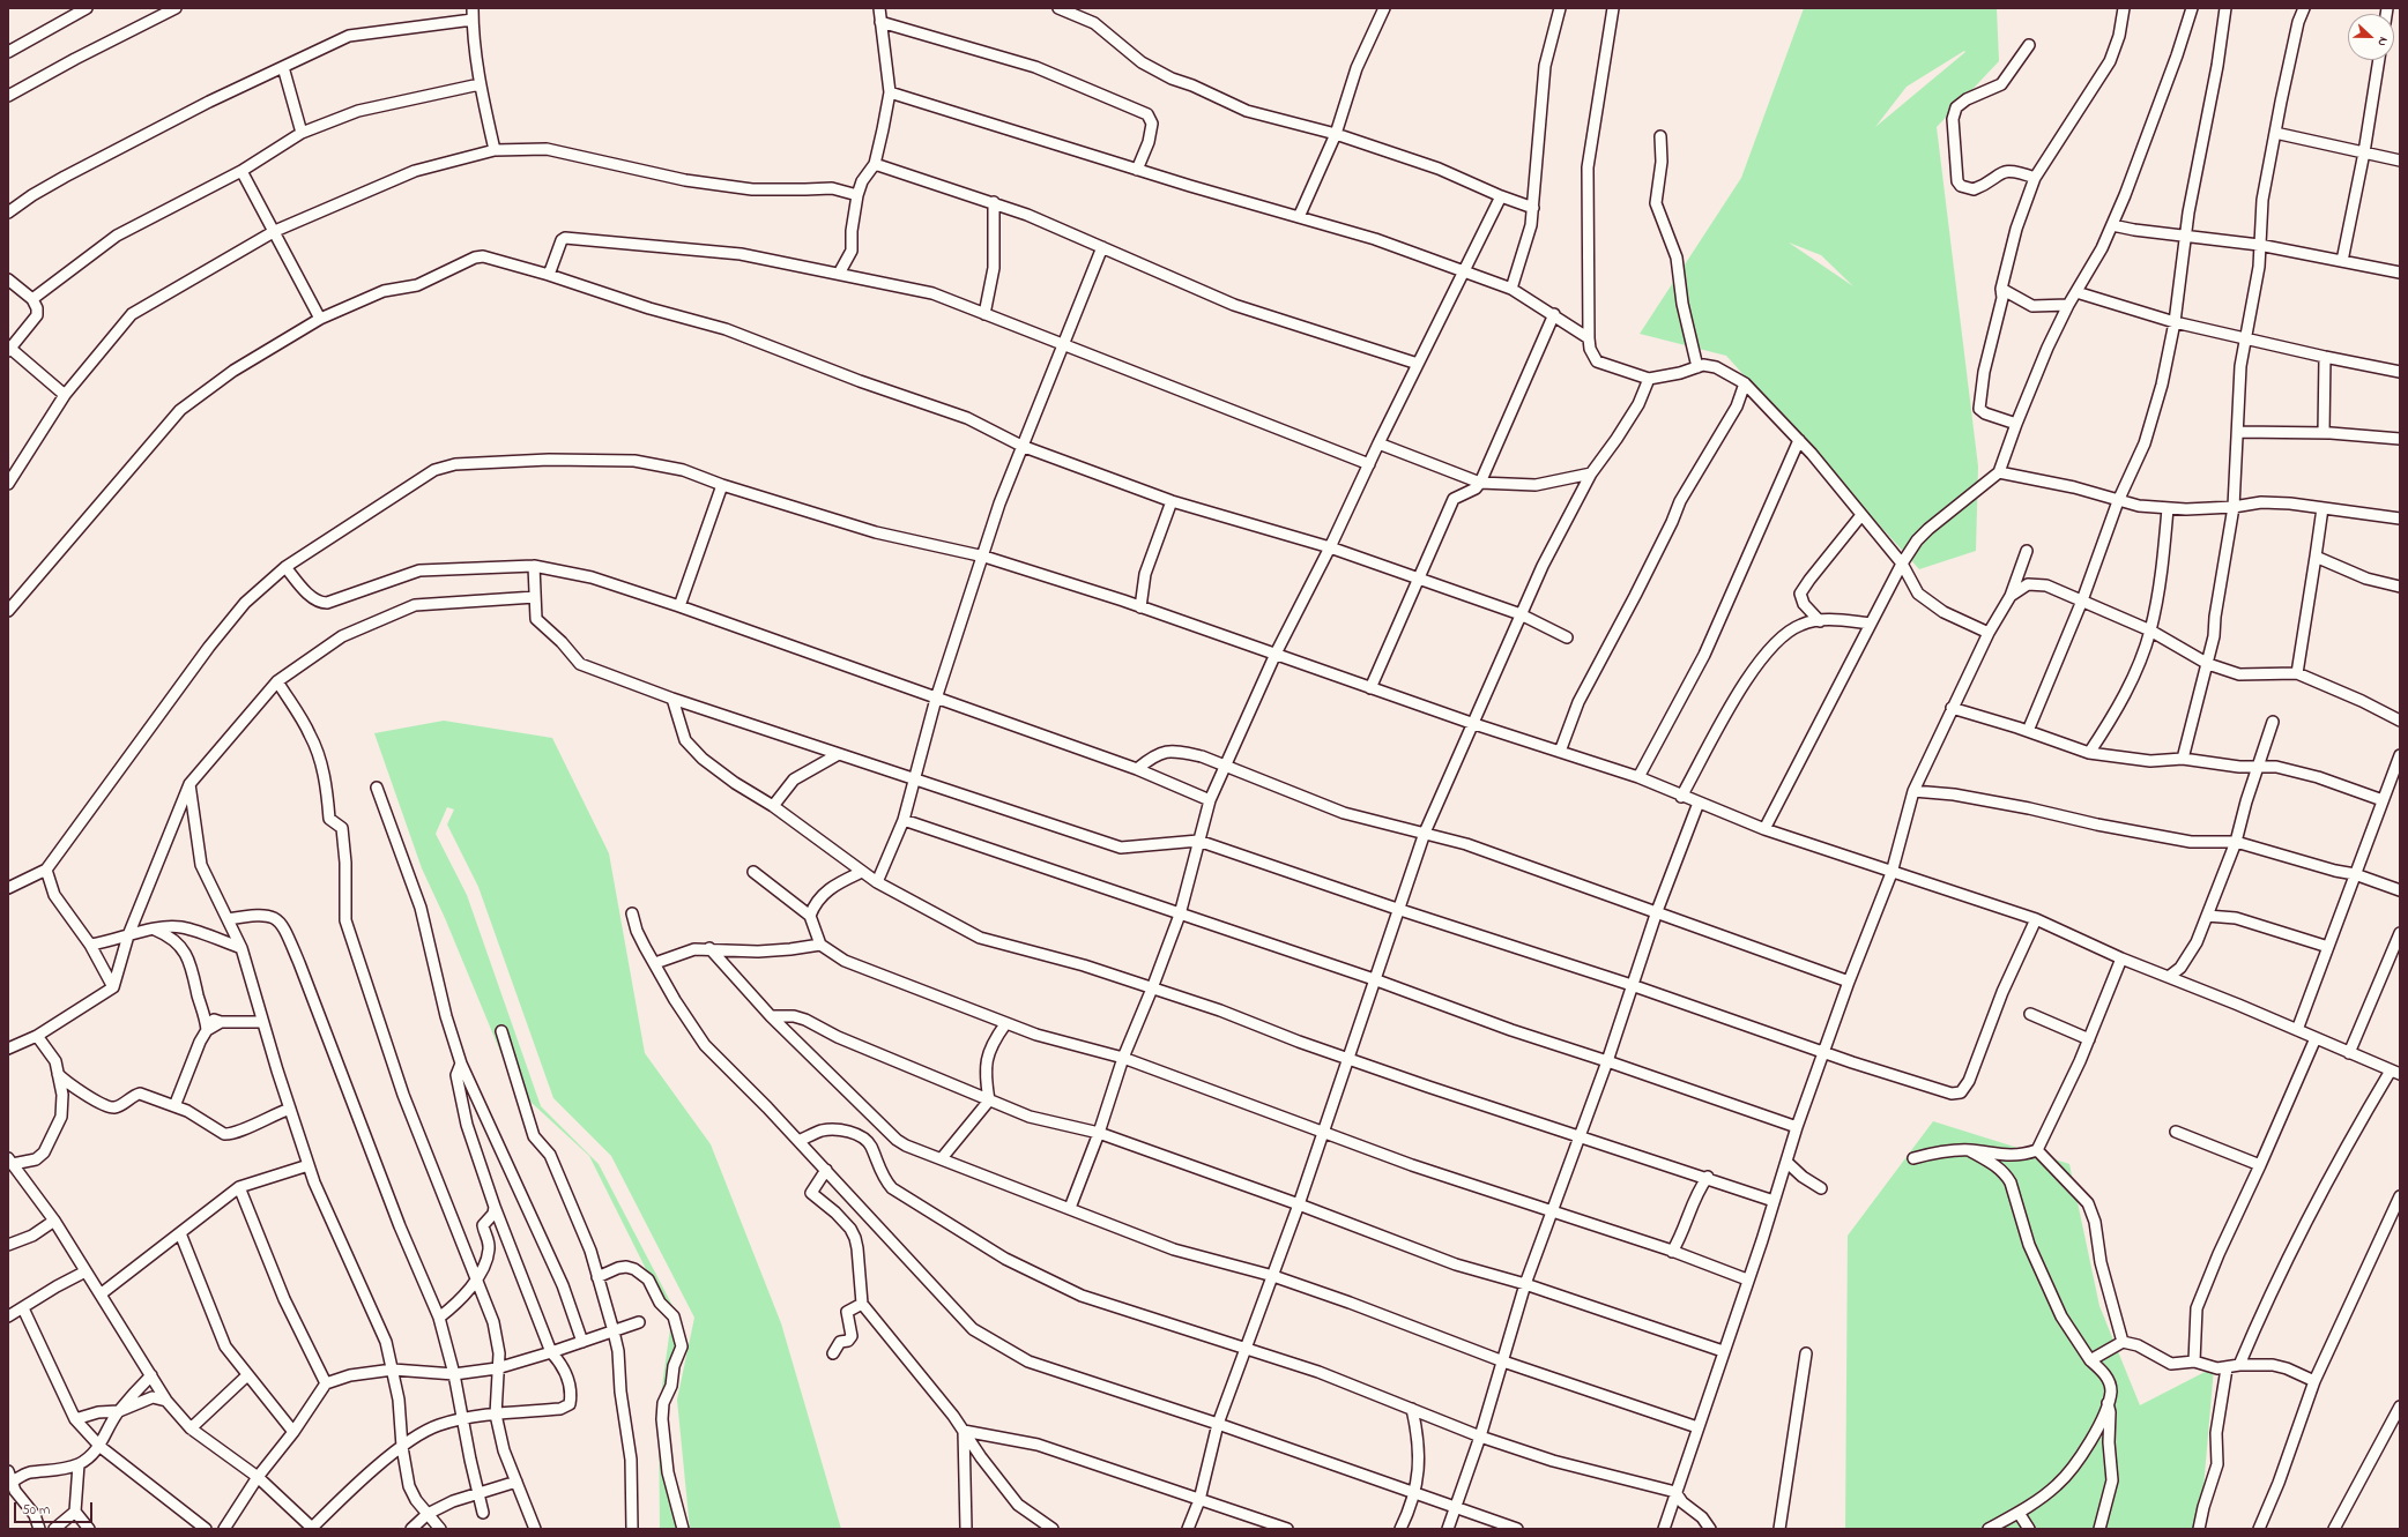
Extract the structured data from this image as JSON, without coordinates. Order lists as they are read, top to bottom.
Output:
{
  "scale_bar": "50 m",
  "north": "right"
}
